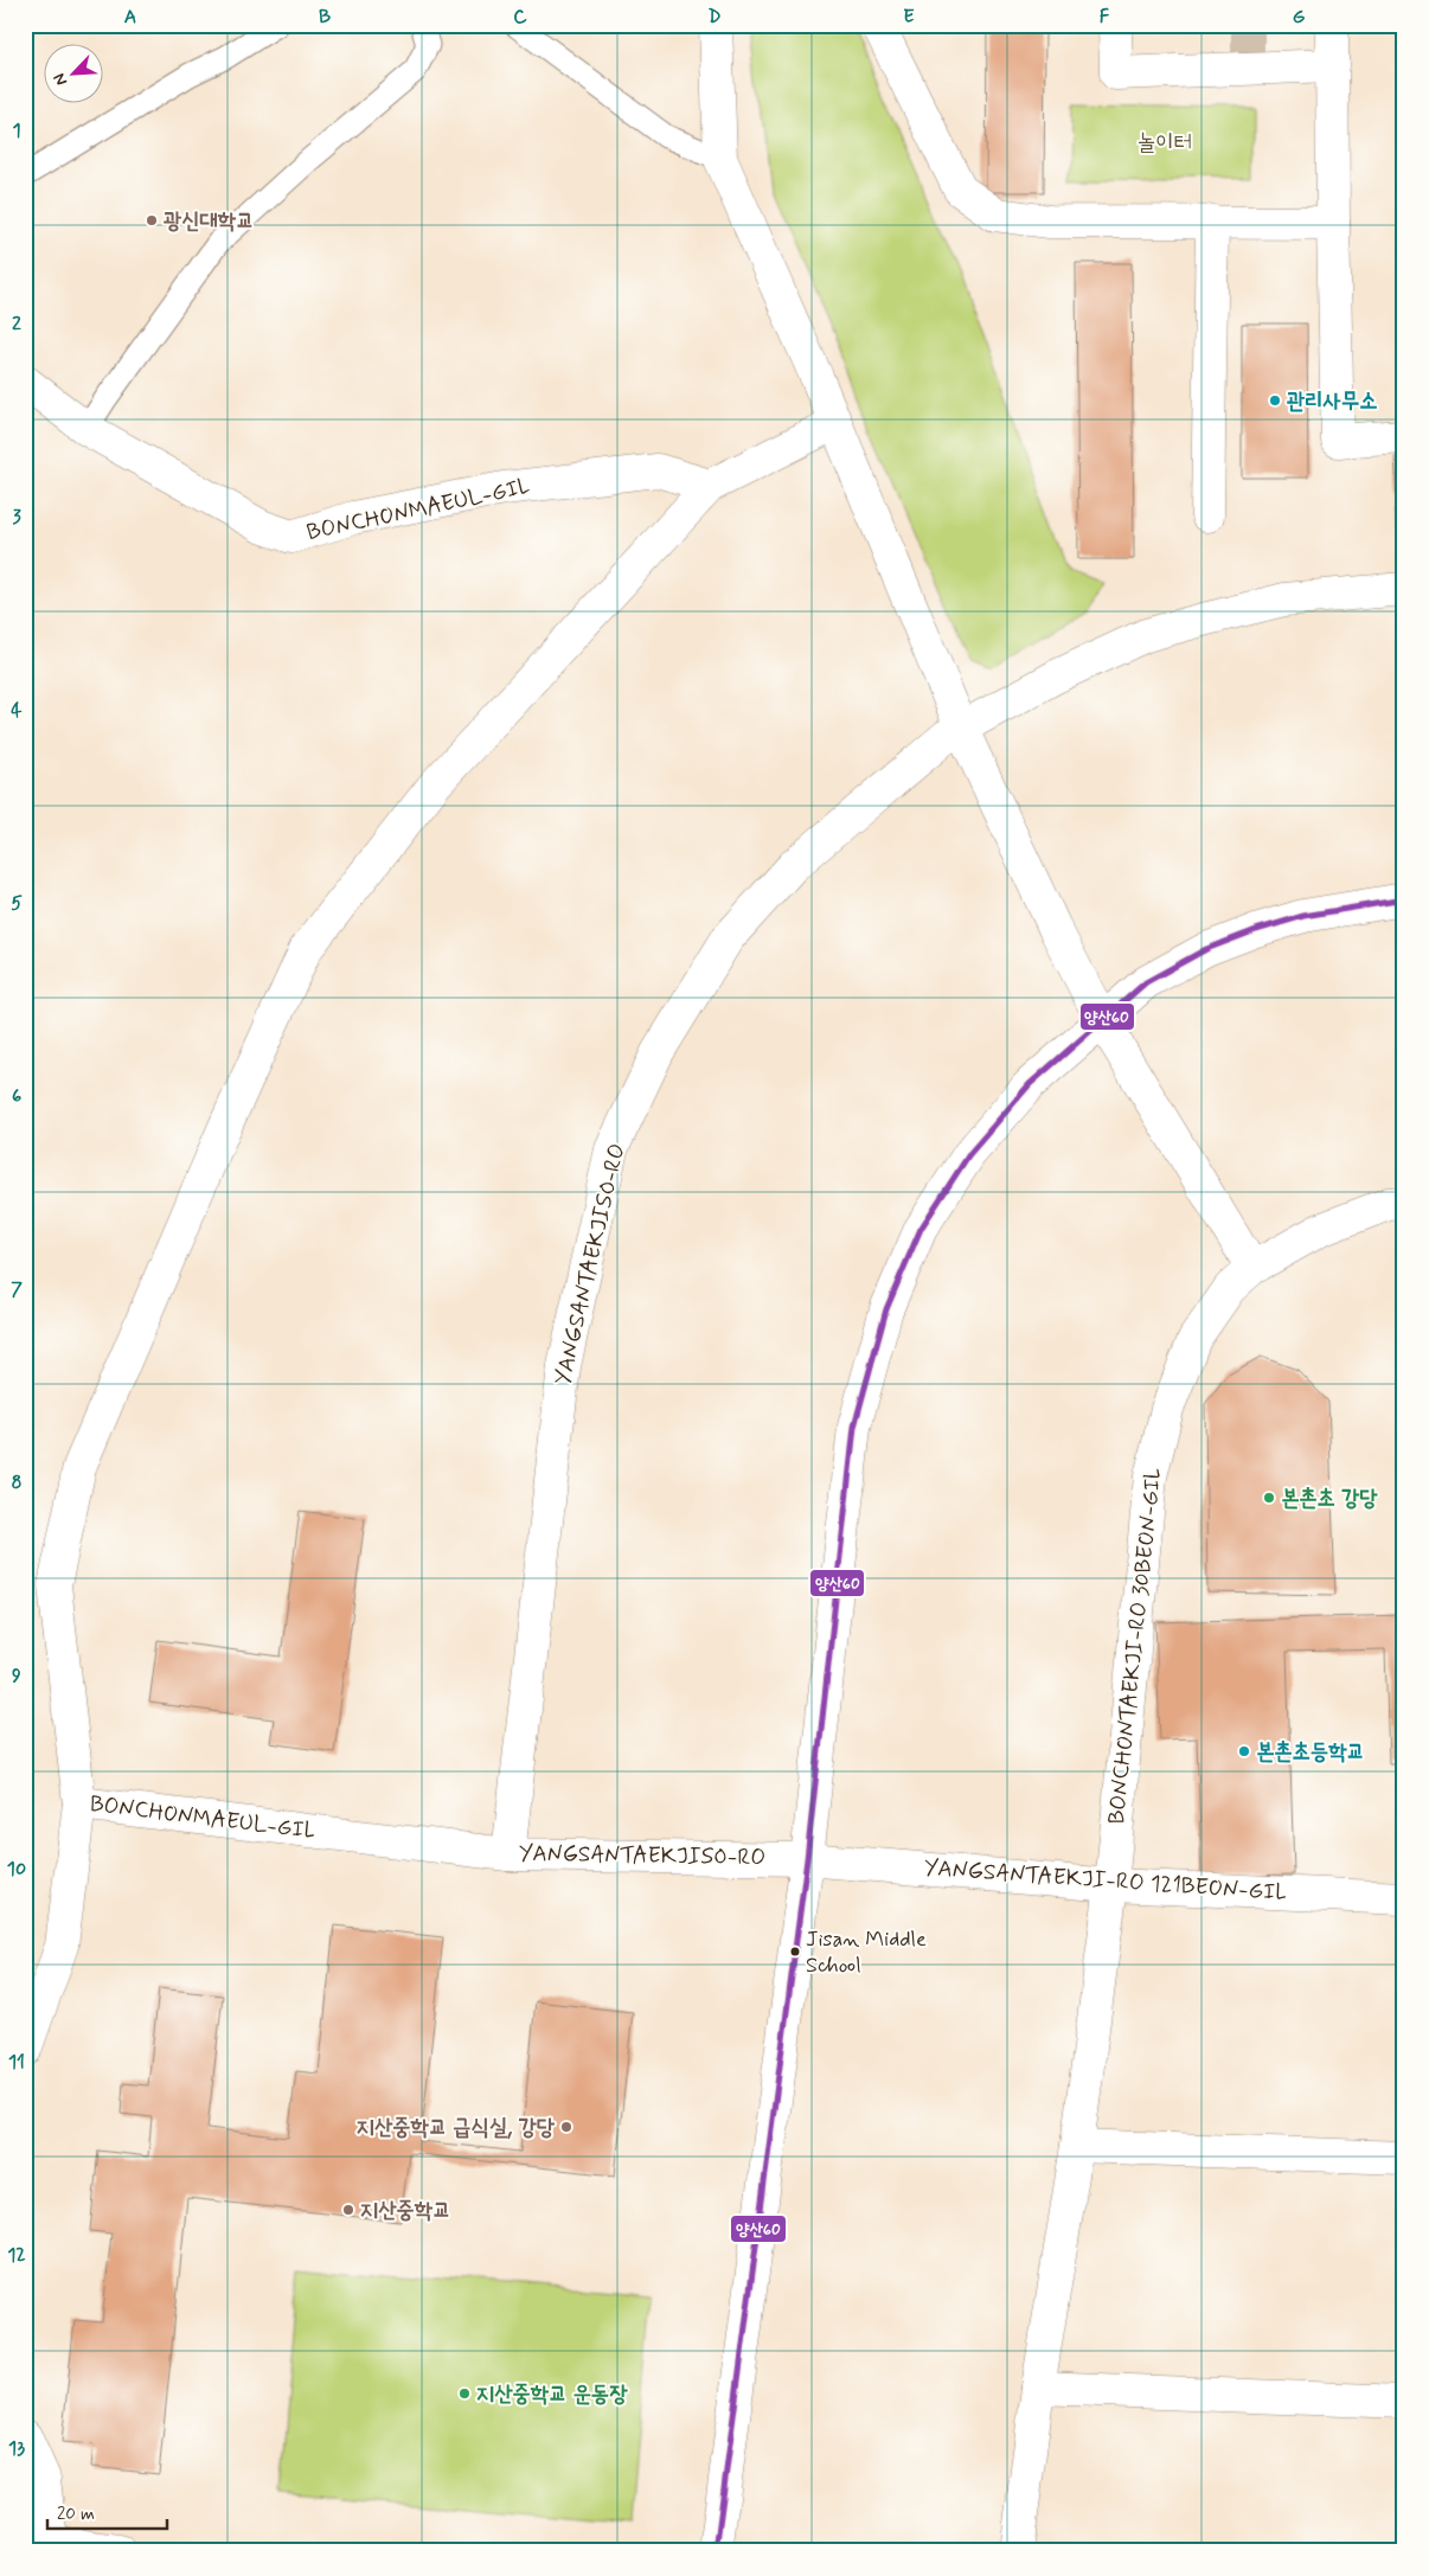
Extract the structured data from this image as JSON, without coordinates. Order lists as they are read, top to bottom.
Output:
{
  "streets": {
    "street": [
      "BONCHONMAEUL-GIL",
      "YANGSANTAEKJISO-RO",
      "BONCHONTAEKJI-RO 30BEON-GIL",
      "YANGSANTAEKJI-RO 121BEON-GIL"
    ]
  },
  "crossings": [
    ["BONCHONMAEUL-GIL", "YANGSANTAEKJISO-RO"],
    ["YANGSANTAEKJISO-RO", "YANGSANTAEKJI-RO 121BEON-GIL"],
    ["BONCHONTAEKJI-RO 30BEON-GIL", "YANGSANTAEKJI-RO 121BEON-GIL"]
  ],
  "parks": ["놀이터"],
  "places": [
    "광신대학교",
    "관리사무소",
    "본촌초 강당",
    "본촌초등학교",
    "Jisan Middle School",
    "지산중학교 급식실, 강당",
    "지산중학교",
    "지산중학교 운동장"
  ],
  "lines": ["transit line 양산60"],
  "scale_bar": "20 m",
  "north": "bottom left",
  "grid": {
    "columns": [
      "A",
      "B",
      "C",
      "D",
      "E",
      "F",
      "G"
    ],
    "rows": [
      "1",
      "2",
      "3",
      "4",
      "5",
      "6",
      "7",
      "8",
      "9",
      "10",
      "11",
      "12",
      "13"
    ]
  }
}
